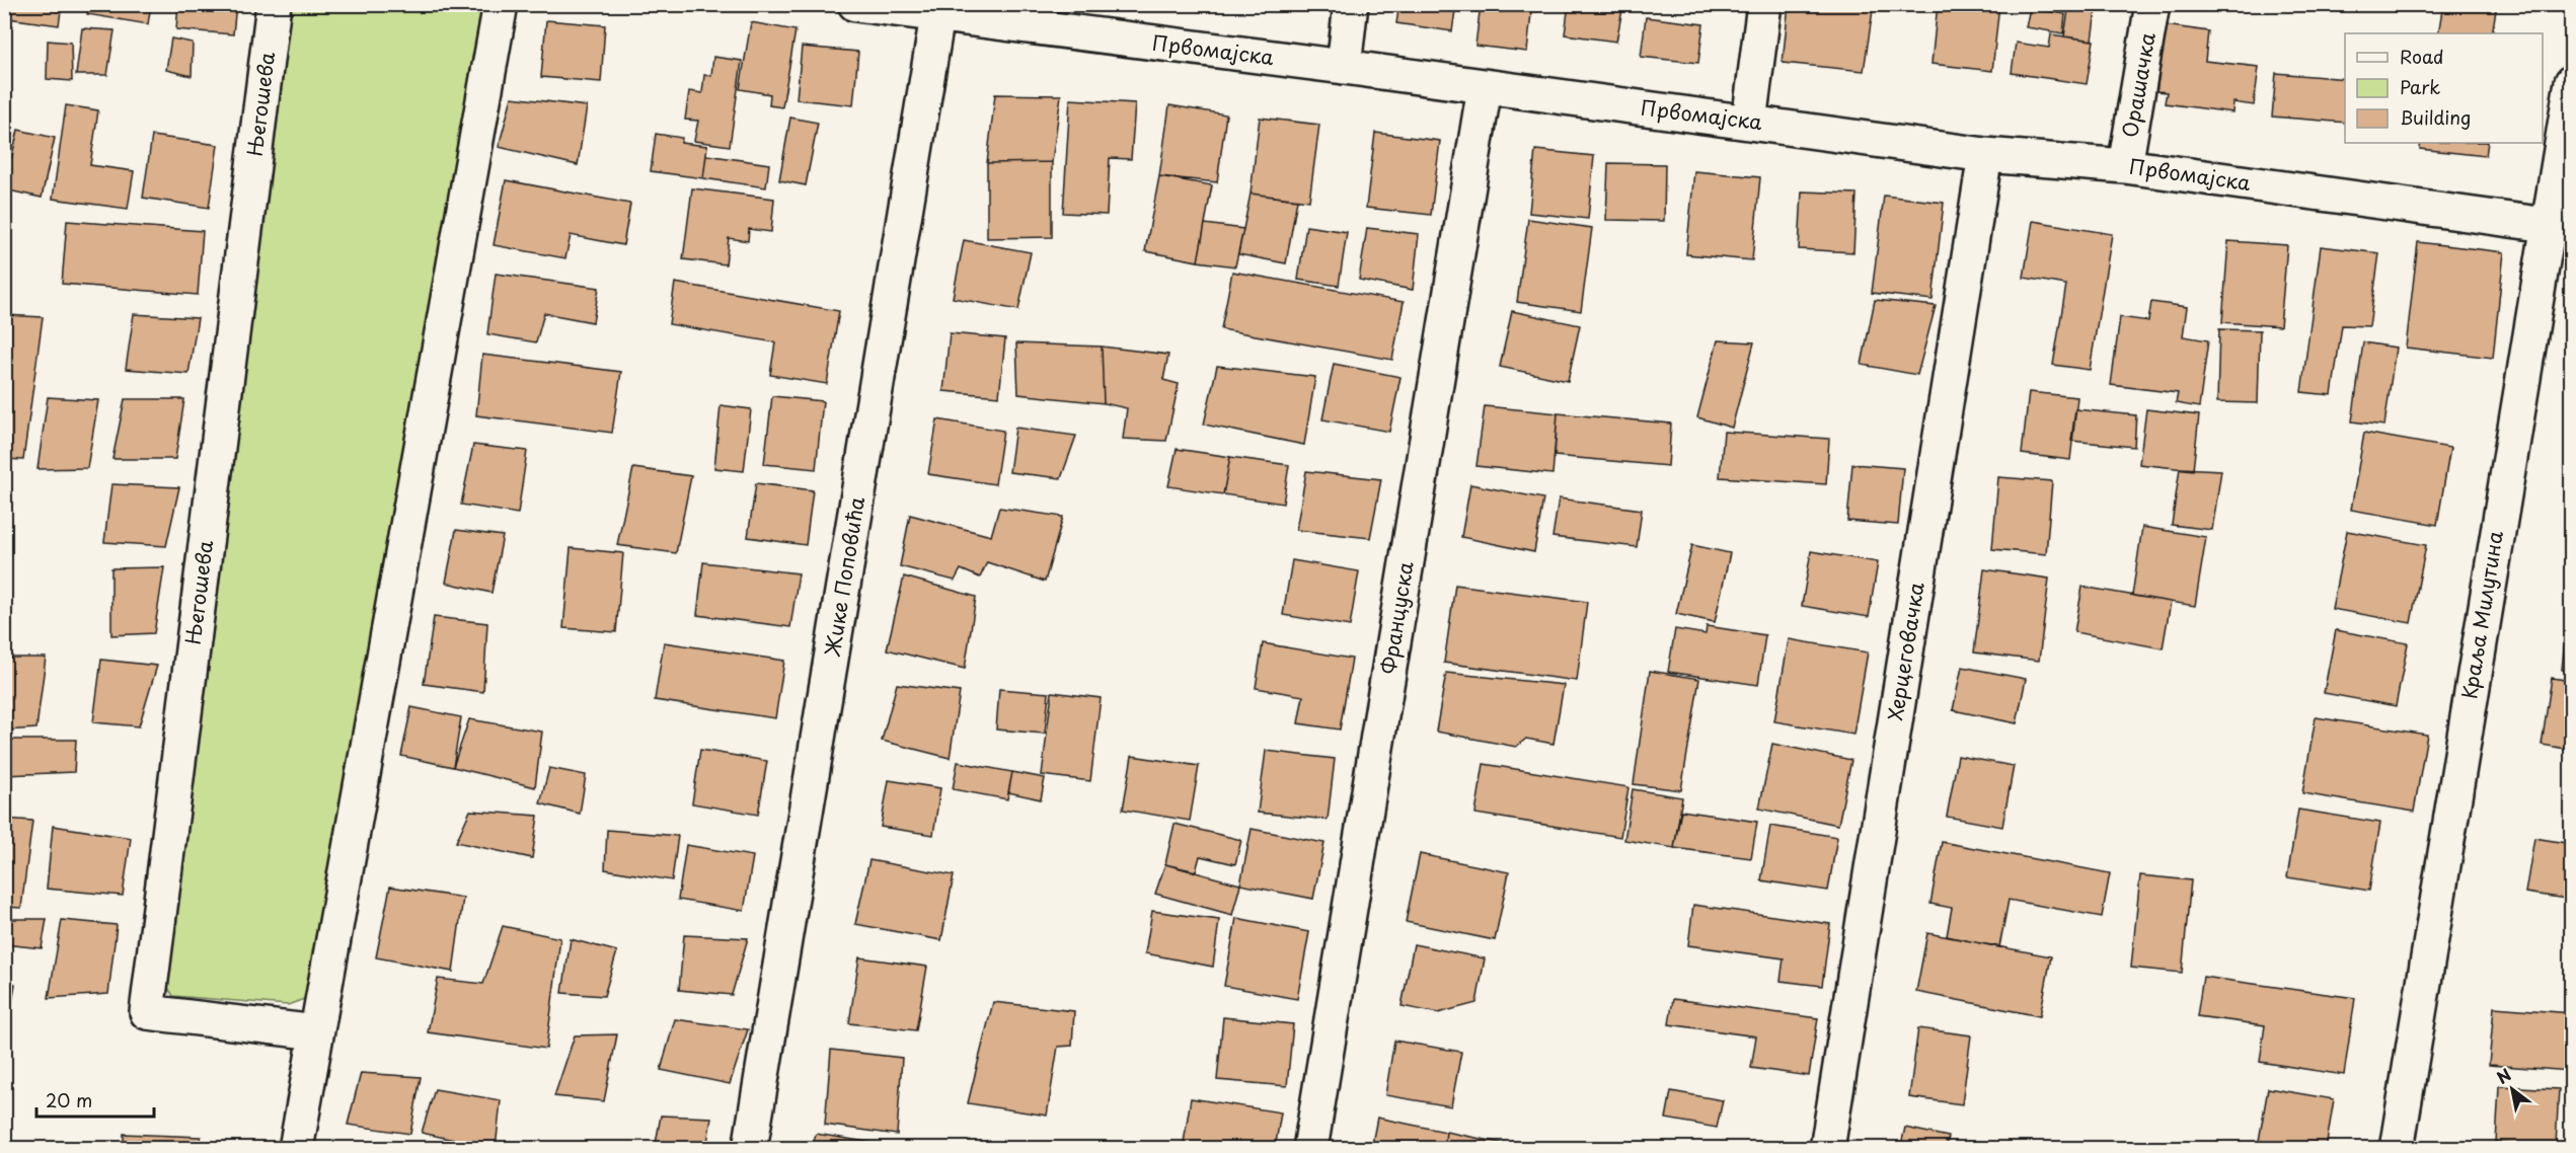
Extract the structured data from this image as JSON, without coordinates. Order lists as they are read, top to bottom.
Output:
{
  "streets": {
    "street": [
      "Првомајска",
      "Орашачка",
      "Његошева",
      "Жике Поповића",
      "Краља Милутина",
      "Француска",
      "Херцеговачка"
    ]
  },
  "crossings": [
    ["Првомајска", "Орашачка"],
    ["Првомајска", "Жике Поповића"],
    ["Првомајска", "Краља Милутина"],
    ["Првомајска", "Француска"],
    ["Првомајска", "Херцеговачка"]
  ],
  "legend": ["Road", "Park", "Building"],
  "scale_bar": "20 m",
  "north": "top left"
}
